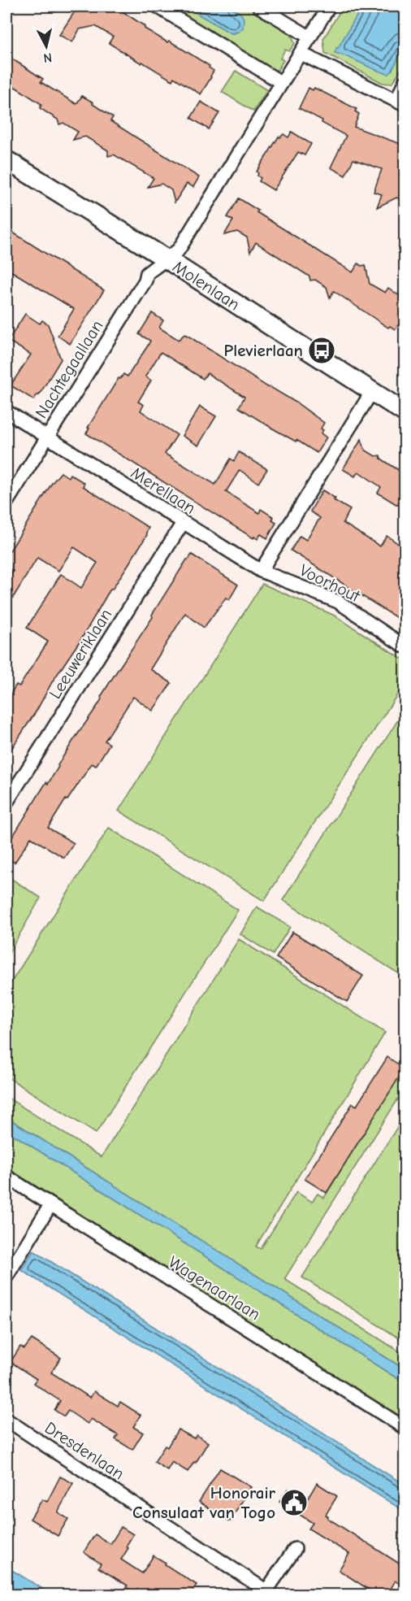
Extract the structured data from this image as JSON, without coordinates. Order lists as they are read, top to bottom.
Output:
{
  "streets": {
    "main road": ["Molenlaan"],
    "street": [
      "Nachtegaallaan",
      "Merellaan",
      "Voorhout",
      "Leeuweriklaan",
      "Wagenaarlaan",
      "Dresdenlaan"
    ]
  },
  "crossings": [
    ["Molenlaan", "Nachtegaallaan"],
    ["Nachtegaallaan", "Merellaan"],
    ["Merellaan", "Voorhout"],
    ["Merellaan", "Leeuweriklaan"]
  ],
  "places": {
    "bus stop": ["Plevierlaan"],
    "public building": ["Honorair Consulaat van Togo"]
  },
  "north": "bottom"
}
